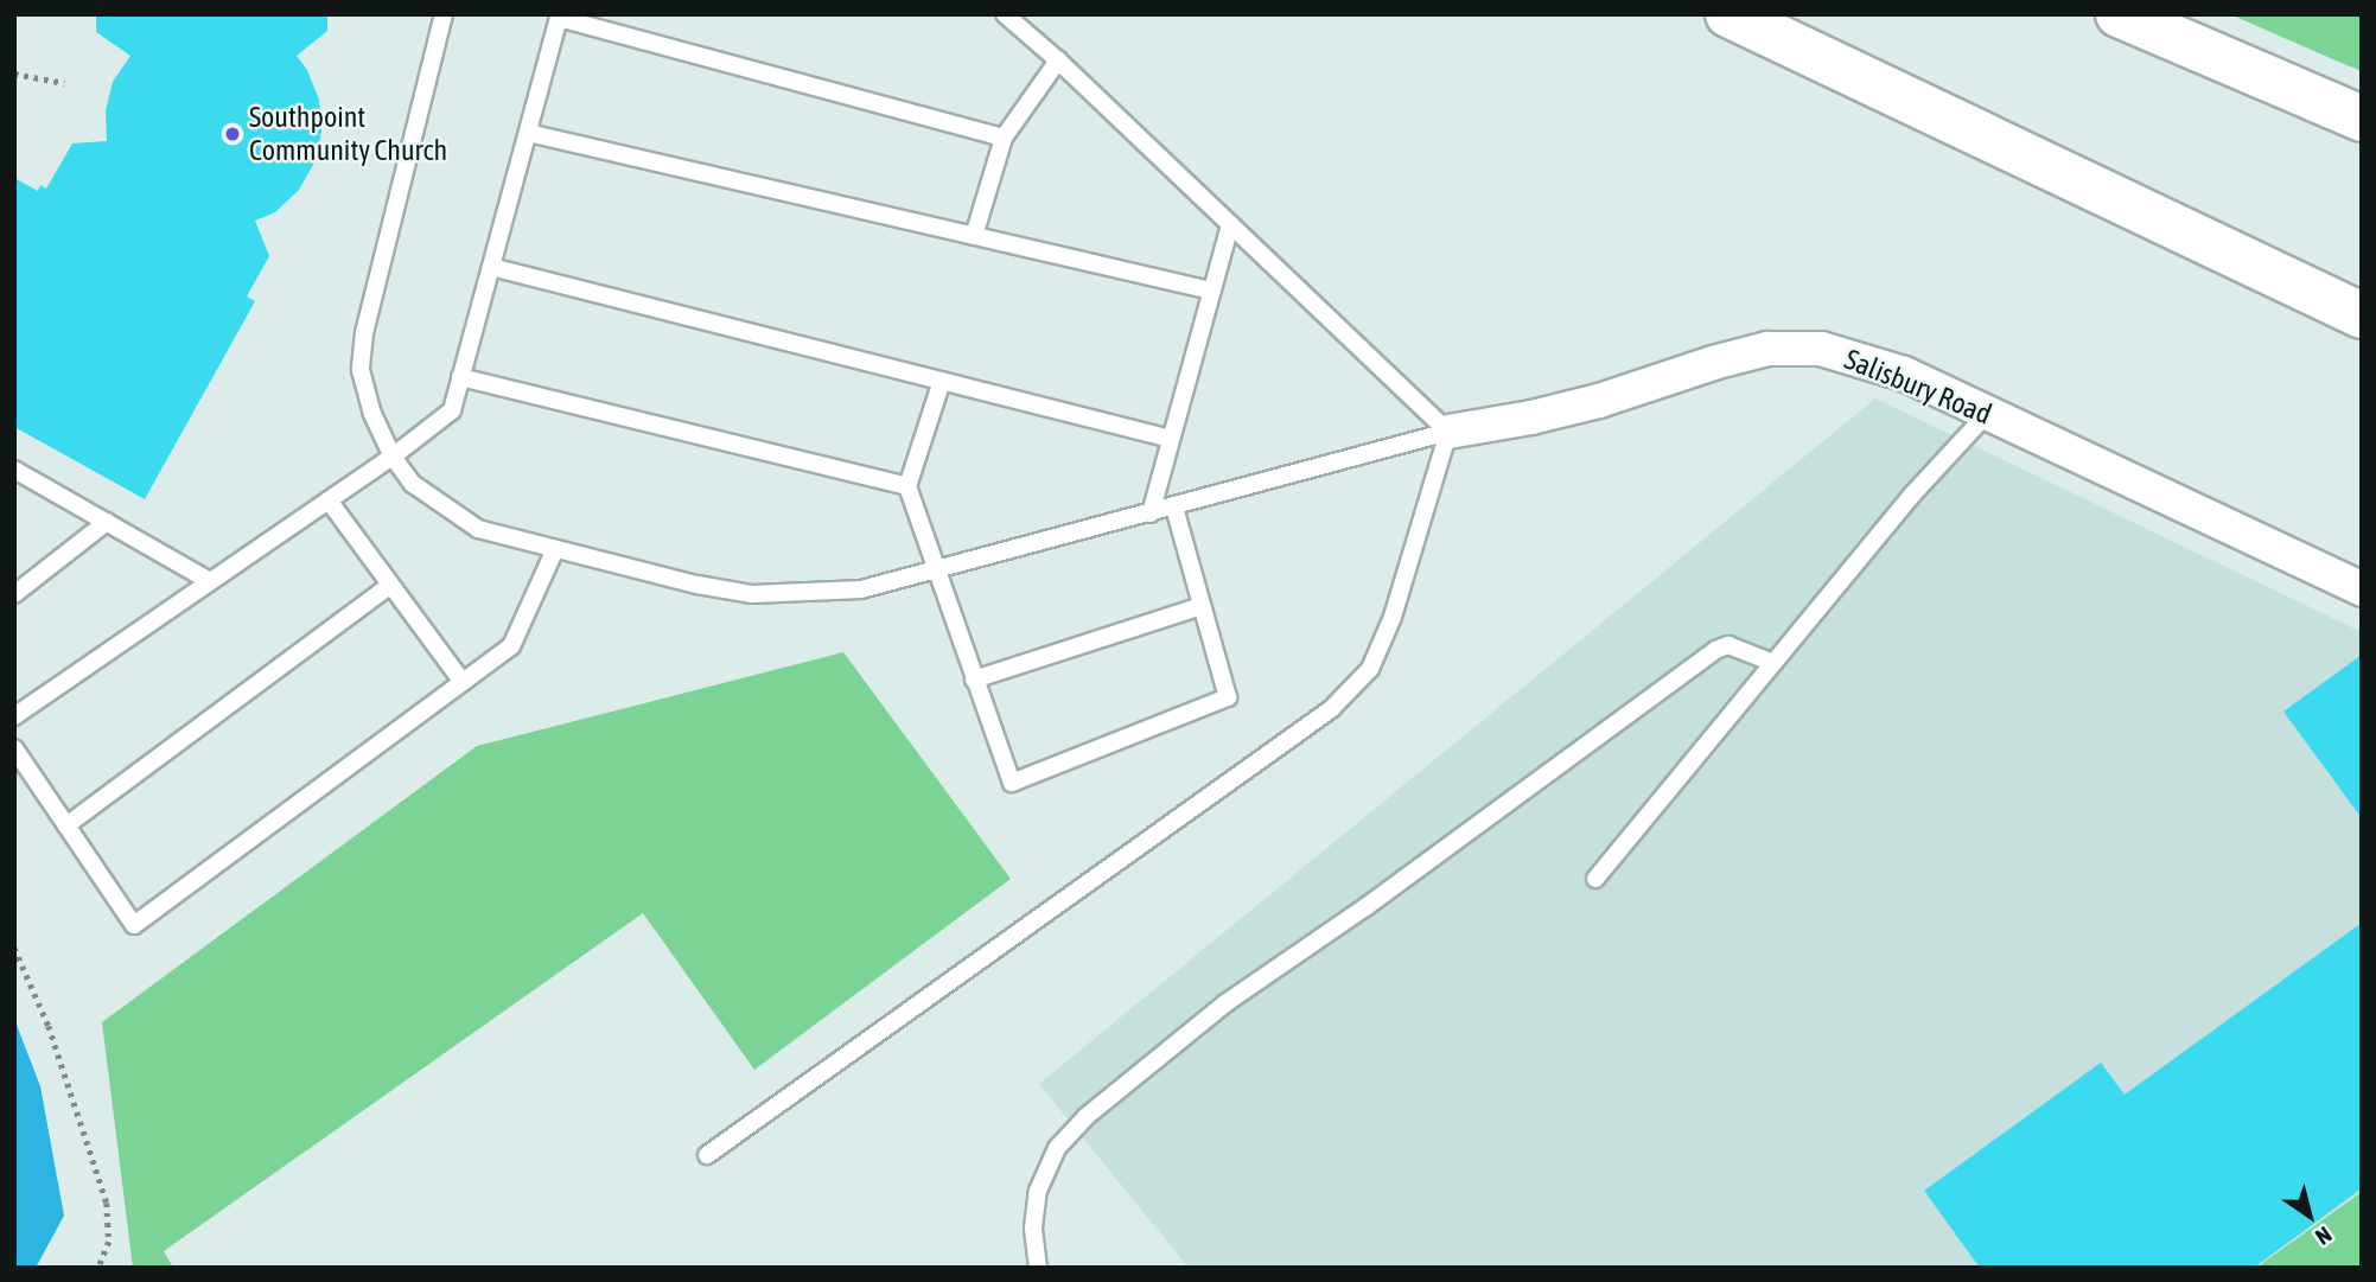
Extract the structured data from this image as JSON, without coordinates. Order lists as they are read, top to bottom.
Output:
{
  "streets": {
    "street": ["Salisbury Road"]
  },
  "places": ["Southpoint Community Church"],
  "north": "bottom right"
}
